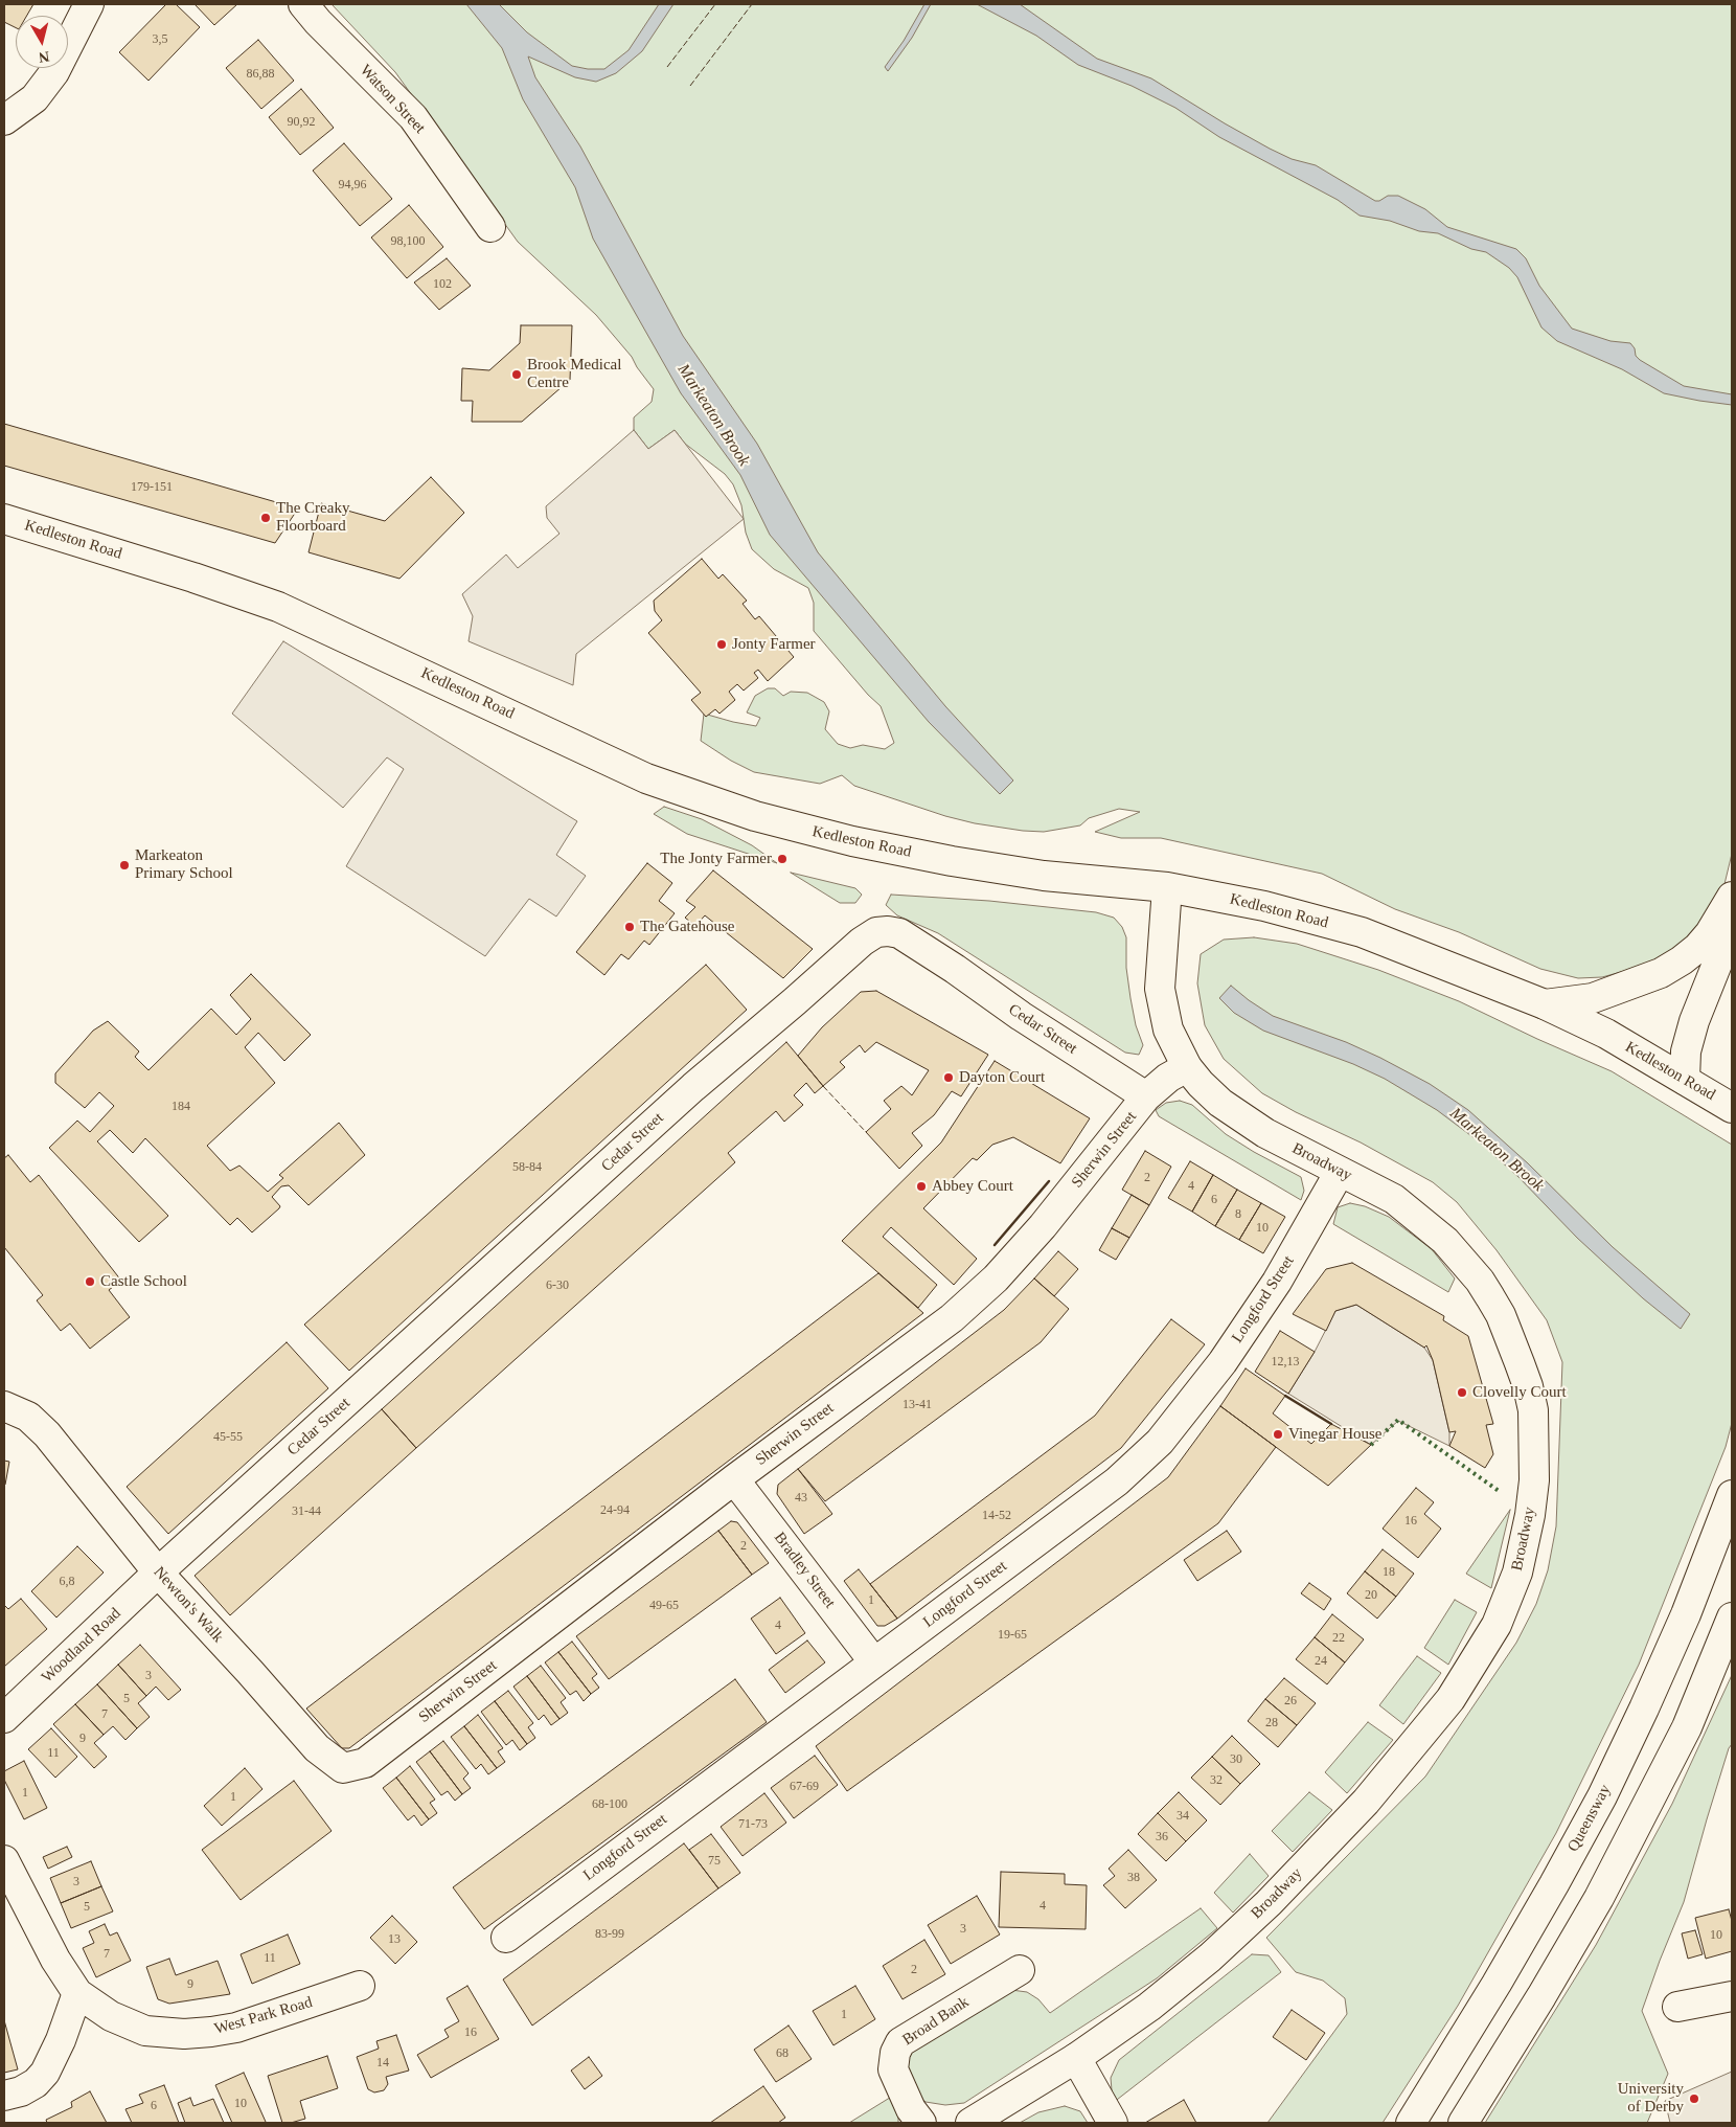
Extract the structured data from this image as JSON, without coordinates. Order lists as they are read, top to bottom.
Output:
{
  "streets": {
    "main road": [
      "Watson Street",
      "Kedleston Road",
      "Cedar Street",
      "Sherwin Street",
      "Broadway",
      "Longford Street",
      "Bradley Street",
      "Newton's Walk",
      "Woodland Road",
      "Queensway",
      "West Park Road",
      "Broad Bank"
    ]
  },
  "crossings": [
    ["Kedleston Road", "Broadway"],
    ["Cedar Street", "Sherwin Street"],
    ["Cedar Street", "Newton's Walk"],
    ["Cedar Street", "Woodland Road"],
    ["Sherwin Street", "Broadway"],
    ["Sherwin Street", "Bradley Street"],
    ["Sherwin Street", "Newton's Walk"],
    ["Broadway", "Longford Street"],
    ["Longford Street", "Bradley Street"],
    ["Newton's Walk", "Woodland Road"]
  ],
  "water": ["Markeaton Brook"],
  "places": [
    "Brook Medical Centre",
    "The Creaky Floorboard",
    "Jonty Farmer",
    "The Jonty Farmer",
    "Markeaton Primary School",
    "The Gatehouse",
    "Dayton Court",
    "Abbey Court",
    "Castle School",
    "Clovelly Court",
    "Vinegar House",
    "University of Derby"
  ],
  "house_numbers": [
    "3,5",
    "86,88",
    "90,92",
    "94,96",
    "98,100",
    "102",
    "179-151",
    "184",
    "58-84",
    "2",
    "4",
    "6",
    "8",
    "10",
    "6-30",
    "12,13",
    "13-41",
    "45-55",
    "43",
    "24-94",
    "31-44",
    "14-52",
    "16",
    "2",
    "18",
    "6,8",
    "20",
    "1",
    "49-65",
    "4",
    "19-65",
    "22",
    "24",
    "3",
    "5",
    "26",
    "7",
    "28",
    "9",
    "11",
    "30",
    "32",
    "67-69",
    "1",
    "1",
    "68-100",
    "34",
    "71-73",
    "36",
    "75",
    "38",
    "3",
    "4",
    "5",
    "3",
    "83-99",
    "10",
    "13",
    "7",
    "11",
    "2",
    "9",
    "1",
    "16",
    "68",
    "14",
    "10",
    "6"
  ],
  "north": "bottom"
}
